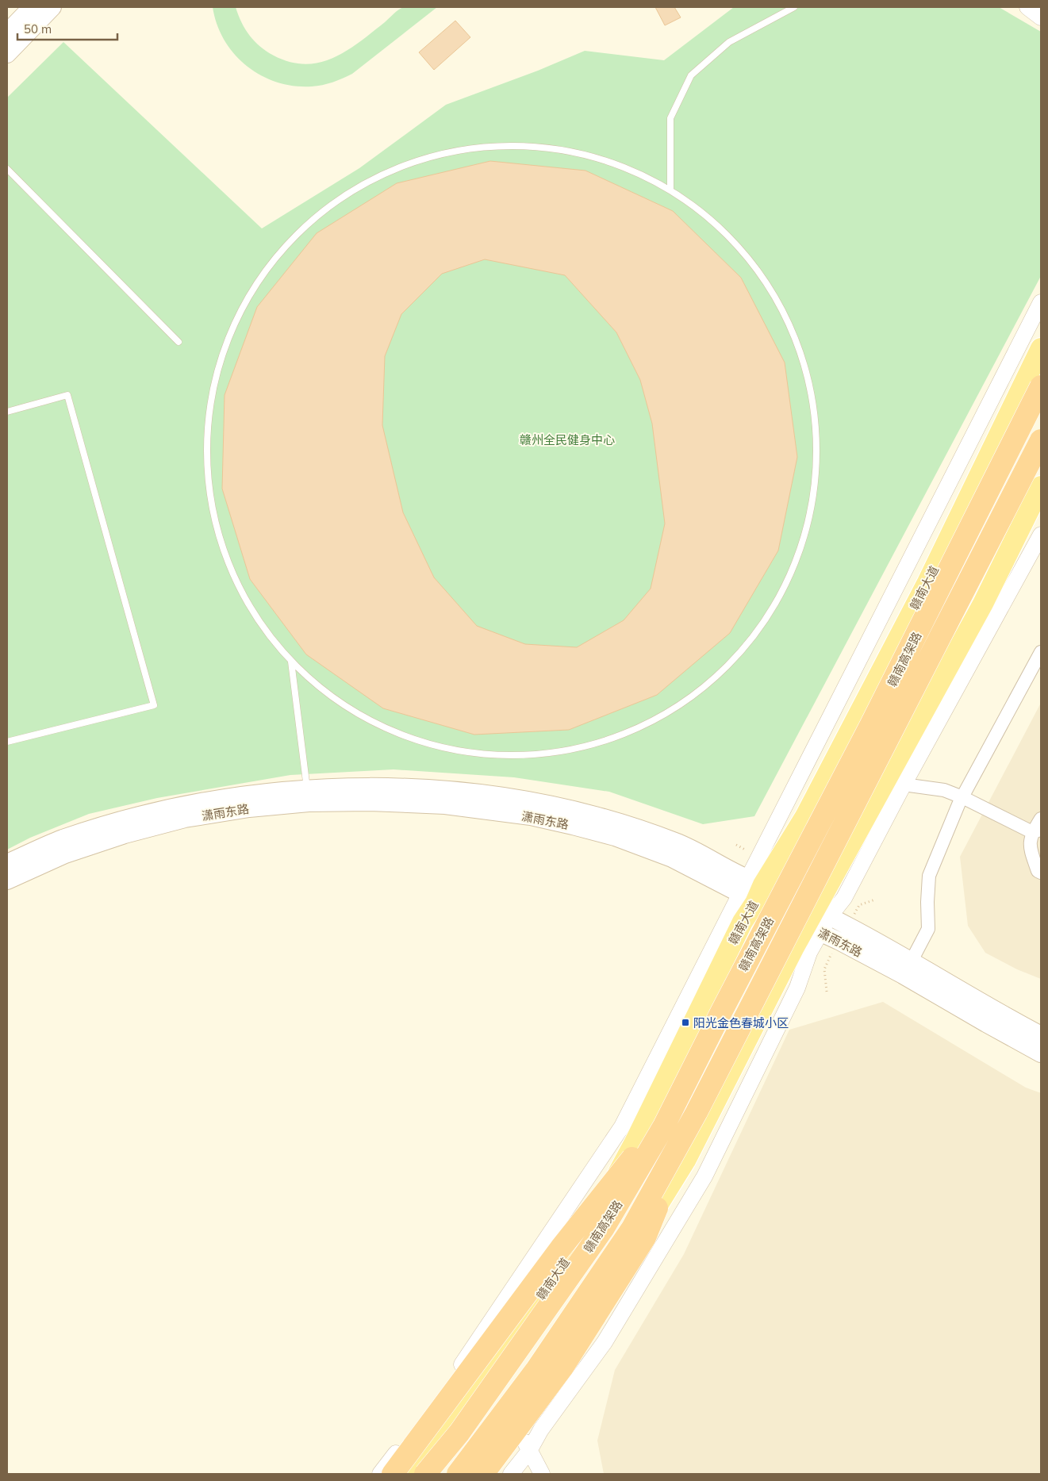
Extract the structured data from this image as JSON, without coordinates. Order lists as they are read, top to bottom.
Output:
{
  "streets": {
    "highway": ["赣南高架路"],
    "main road": ["赣南大道", "潇雨东路"]
  },
  "crossings": [
    ["赣南大道", "潇雨东路"]
  ],
  "parks": ["赣州全民健身中心"],
  "places": {
    "transit": ["阳光金色春城小区"]
  },
  "scale_bar": "50 m"
}
